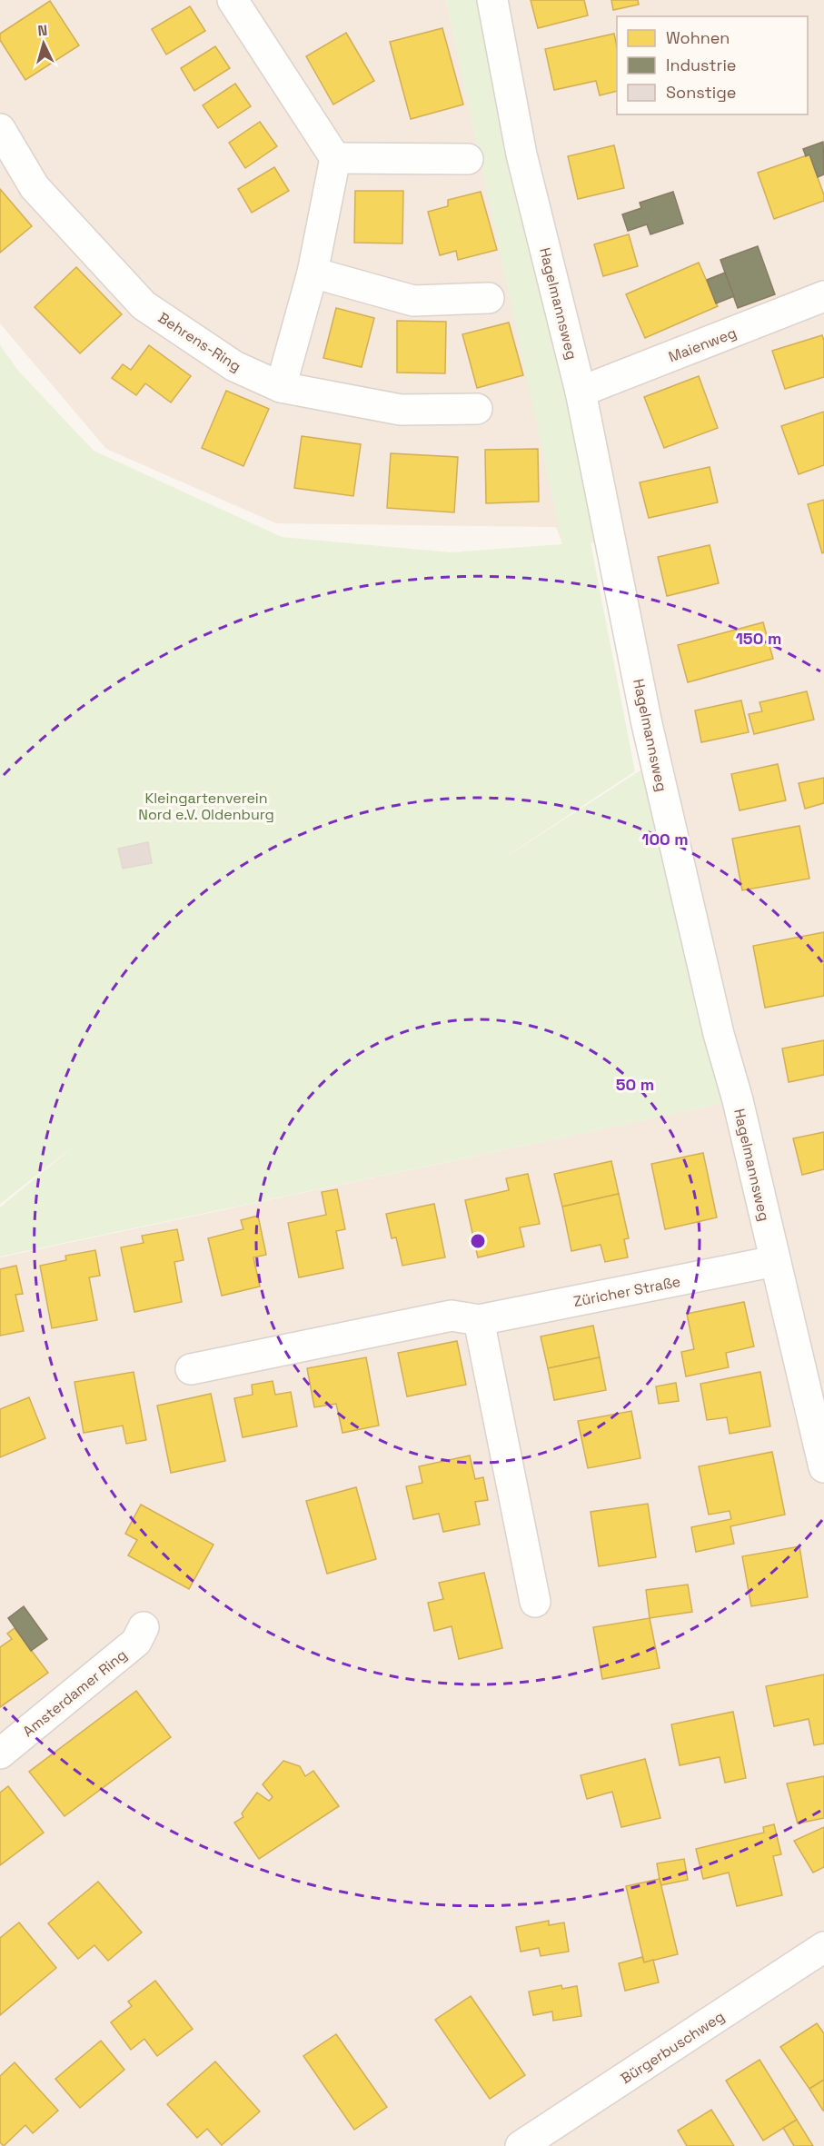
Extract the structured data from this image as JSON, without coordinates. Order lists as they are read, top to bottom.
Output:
{
  "streets": {
    "street": [
      "Hagelmannsweg",
      "Behrens-Ring",
      "Maienweg",
      "Züricher Straße",
      "Amsterdamer Ring",
      "Bürgerbuschweg"
    ]
  },
  "crossings": [
    ["Hagelmannsweg", "Maienweg"],
    ["Hagelmannsweg", "Züricher Straße"]
  ],
  "parks": ["Kleingartenverein Nord e.V. Oldenburg"],
  "legend": ["Wohnen", "Industrie", "Sonstige"],
  "north": "top",
  "rings": ["150 m", "100 m", "50 m"]
}
